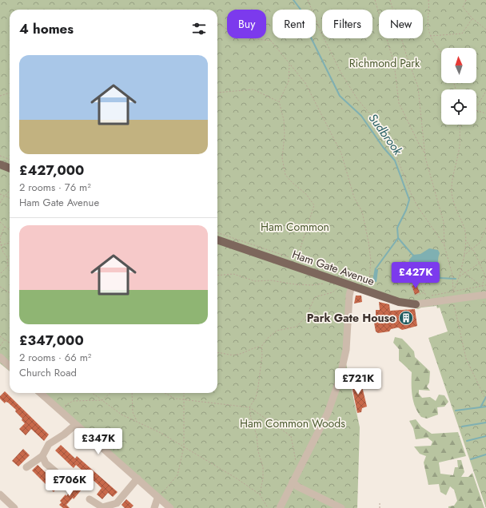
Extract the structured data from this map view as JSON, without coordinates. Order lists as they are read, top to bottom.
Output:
{
  "streets": {
    "main road": ["Ham Gate Avenue"]
  },
  "water": ["Sudbrook"],
  "parks": ["Richmond Park", "Ham Common", "Ham Common Woods"],
  "places": {
    "building": ["Park Gate House"]
  },
  "north": "top",
  "page": {
    "chip": [
      "Buy",
      "Rent",
      "Filters",
      "New"
    ],
    "heading": "4 homes",
    "list": [
      {
        "name": "£427,000",
        "note": "2 rooms · 76 m² · Ham Gate Avenue"
      },
      {
        "name": "£347,000",
        "note": "2 rooms · 66 m² · Church Road"
      }
    ],
    "price": [
      "£427K",
      "£721K",
      "£347K",
      "£706K"
    ]
  }
}
